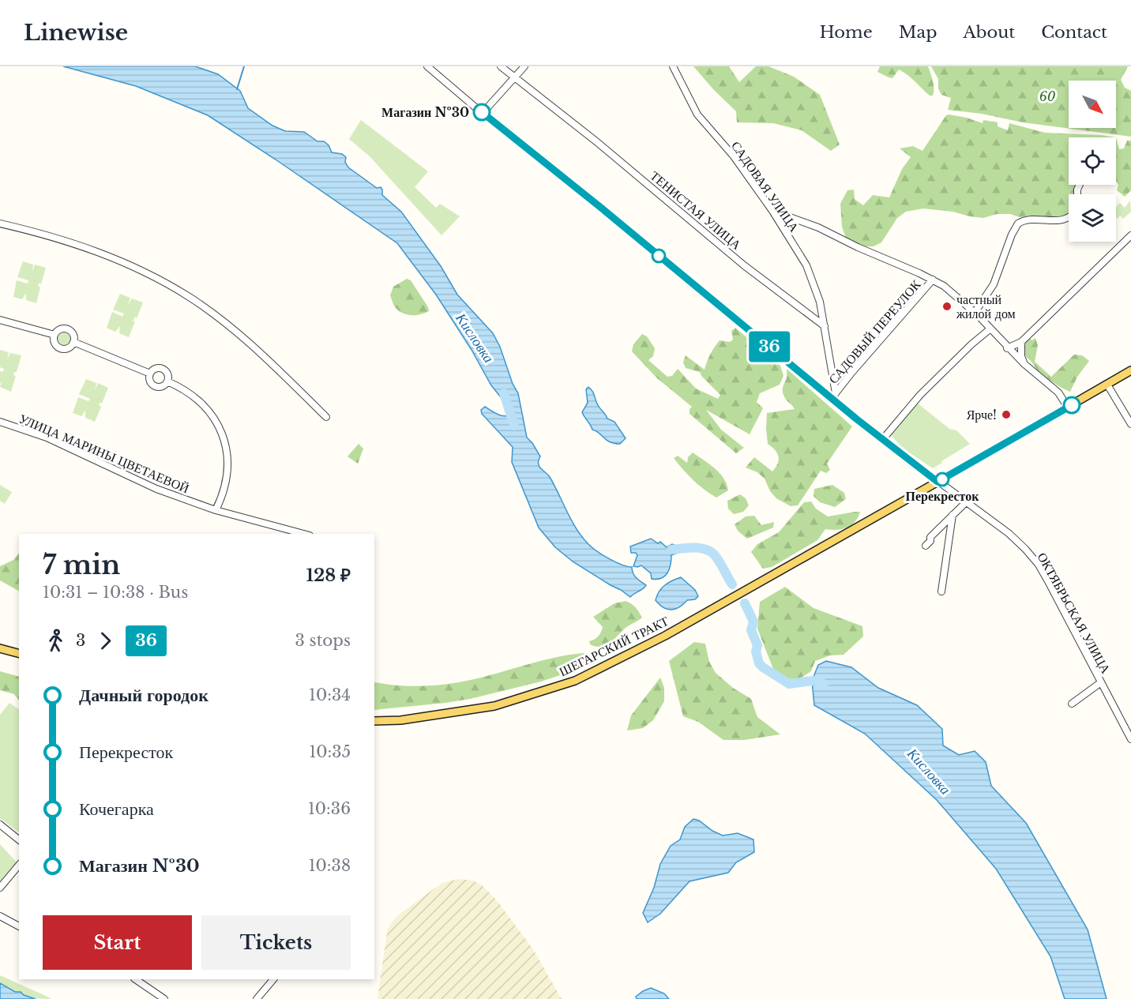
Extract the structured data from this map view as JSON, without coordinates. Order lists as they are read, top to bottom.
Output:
{
  "streets": {
    "main road": ["ШЕГАРСКИЙ ТРАКТ"],
    "street": [
      "САДОВАЯ УЛИЦА",
      "ТЕНИСТАЯ УЛИЦА",
      "САДОВЫЙ ПЕРЕУЛОК",
      "УЛИЦА МАРИНЫ ЦВЕТАЕВОЙ",
      "ОКТЯБРЬСКАЯ УЛИЦА"
    ]
  },
  "crossings": [
    ["САДОВАЯ УЛИЦА", "ТЕНИСТАЯ УЛИЦА"],
    ["САДОВЫЙ ПЕРЕУЛОК", "ОКТЯБРЬСКАЯ УЛИЦА"],
    ["ОКТЯБРЬСКАЯ УЛИЦА", "ШЕГАРСКИЙ ТРАКТ"]
  ],
  "water": ["Кисловка"],
  "parks": ["60"],
  "places": [
    "Магазин №30",
    "частный жилой дом",
    "Ярче!",
    "Перекресток"
  ],
  "lines": ["bus line 36"],
  "north": "bottom right",
  "page": {
    "header": "Linewise",
    "nav": [
      "Home",
      "Map",
      "About",
      "Contact"
    ],
    "on_map": "36",
    "heading": ["7 min", "10:31 – 10:38 · Bus", "128 ₽"],
    "legs": ["3", "36", "3 stops"],
    "list": [
      {
        "name": "Дачный городок",
        "value": "10:34"
      },
      {
        "name": "Перекресток",
        "value": "10:35"
      },
      {
        "name": "Кочегарка",
        "value": "10:36"
      },
      {
        "name": "Магазин №30",
        "value": "10:38"
      }
    ],
    "buttons": ["Start", "Tickets"]
  }
}
